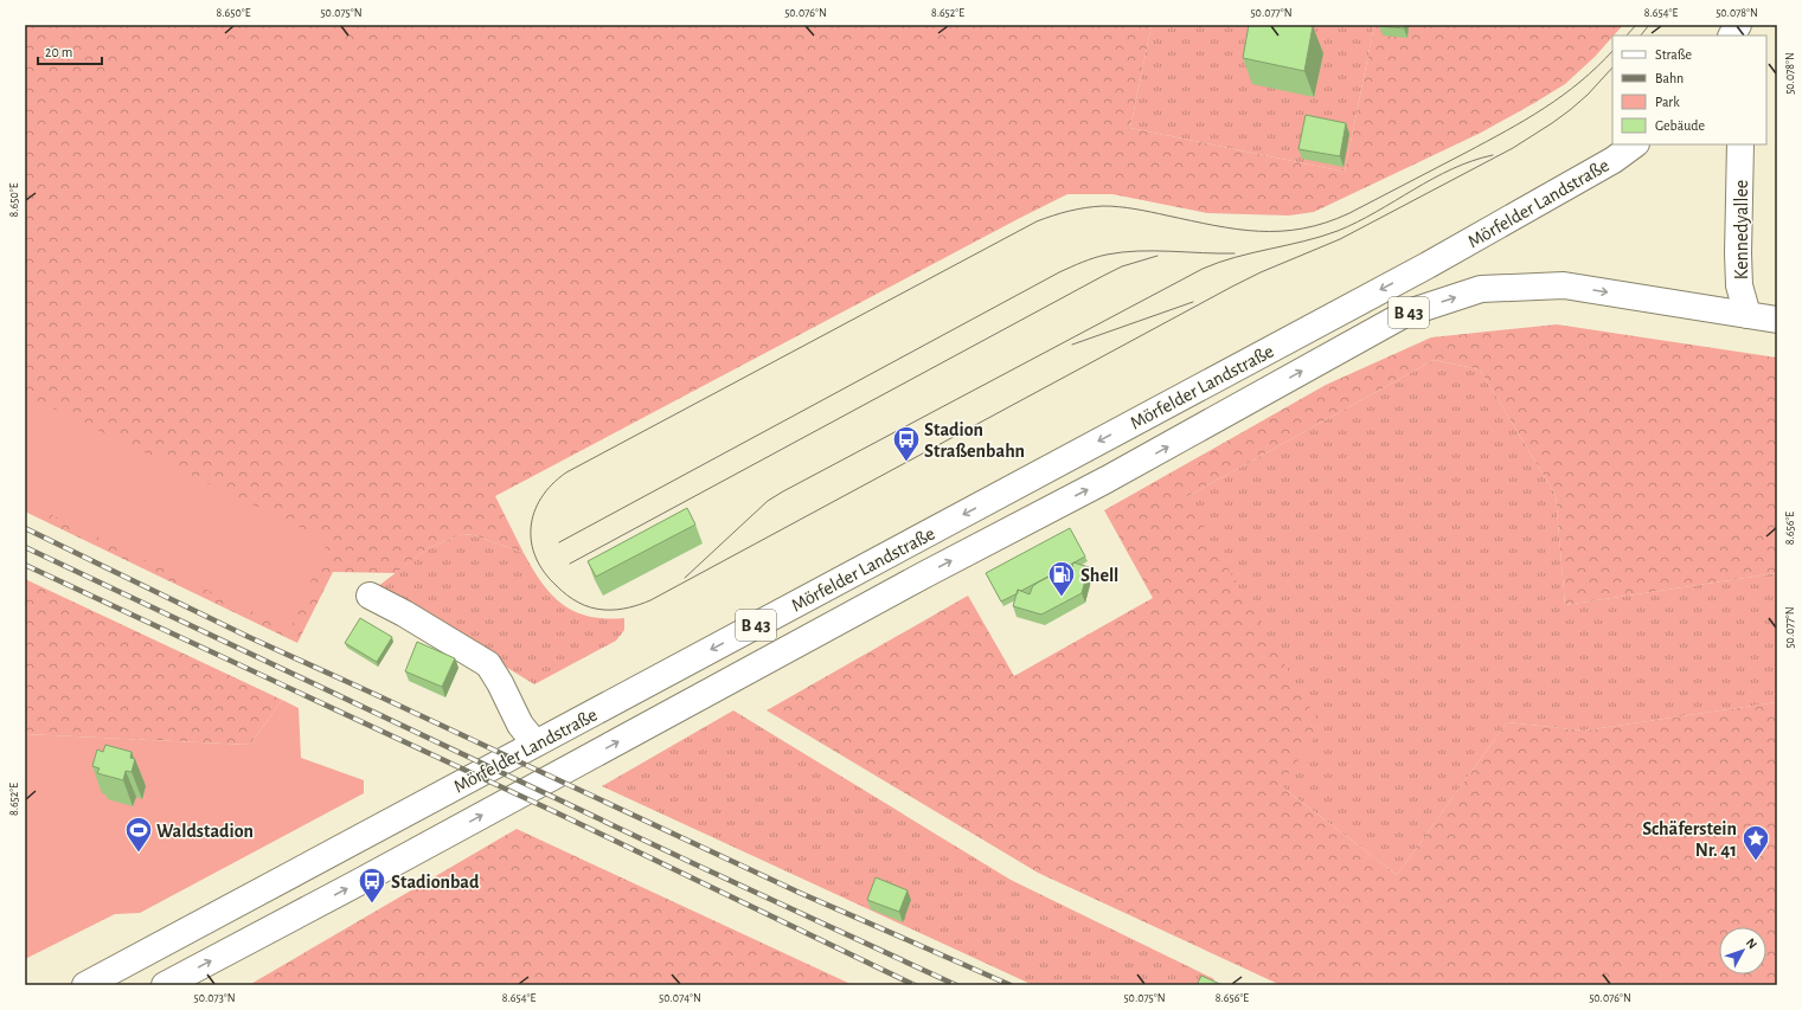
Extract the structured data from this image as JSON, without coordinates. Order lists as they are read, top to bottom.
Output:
{
  "streets": {
    "main road": ["Mörfelder Landstraße", "Kennedyallee", "B 43"]
  },
  "crossings": [
    ["Mörfelder Landstraße", "Kennedyallee"],
    ["Mörfelder Landstraße", "B 43"],
    ["Kennedyallee", "B 43"]
  ],
  "places": {
    "bus stop": ["Stadion Straßenbahn", "Stadionbad"],
    "fuel station": ["Shell"],
    "sports": ["Waldstadion"],
    "place": ["Schäferstein Nr. 41"]
  },
  "legend": [
    "Straße",
    "Bahn",
    "Park",
    "Gebäude"
  ],
  "scale_bar": "20 m",
  "north": "top right",
  "coordinates": [
    "8.650°E",
    "50.075°N",
    "50.076°N",
    "8.652°E",
    "50.077°N",
    "8.654°E",
    "50.078°N",
    "8.656°E",
    "50.073°N",
    "50.074°N"
  ]
}
